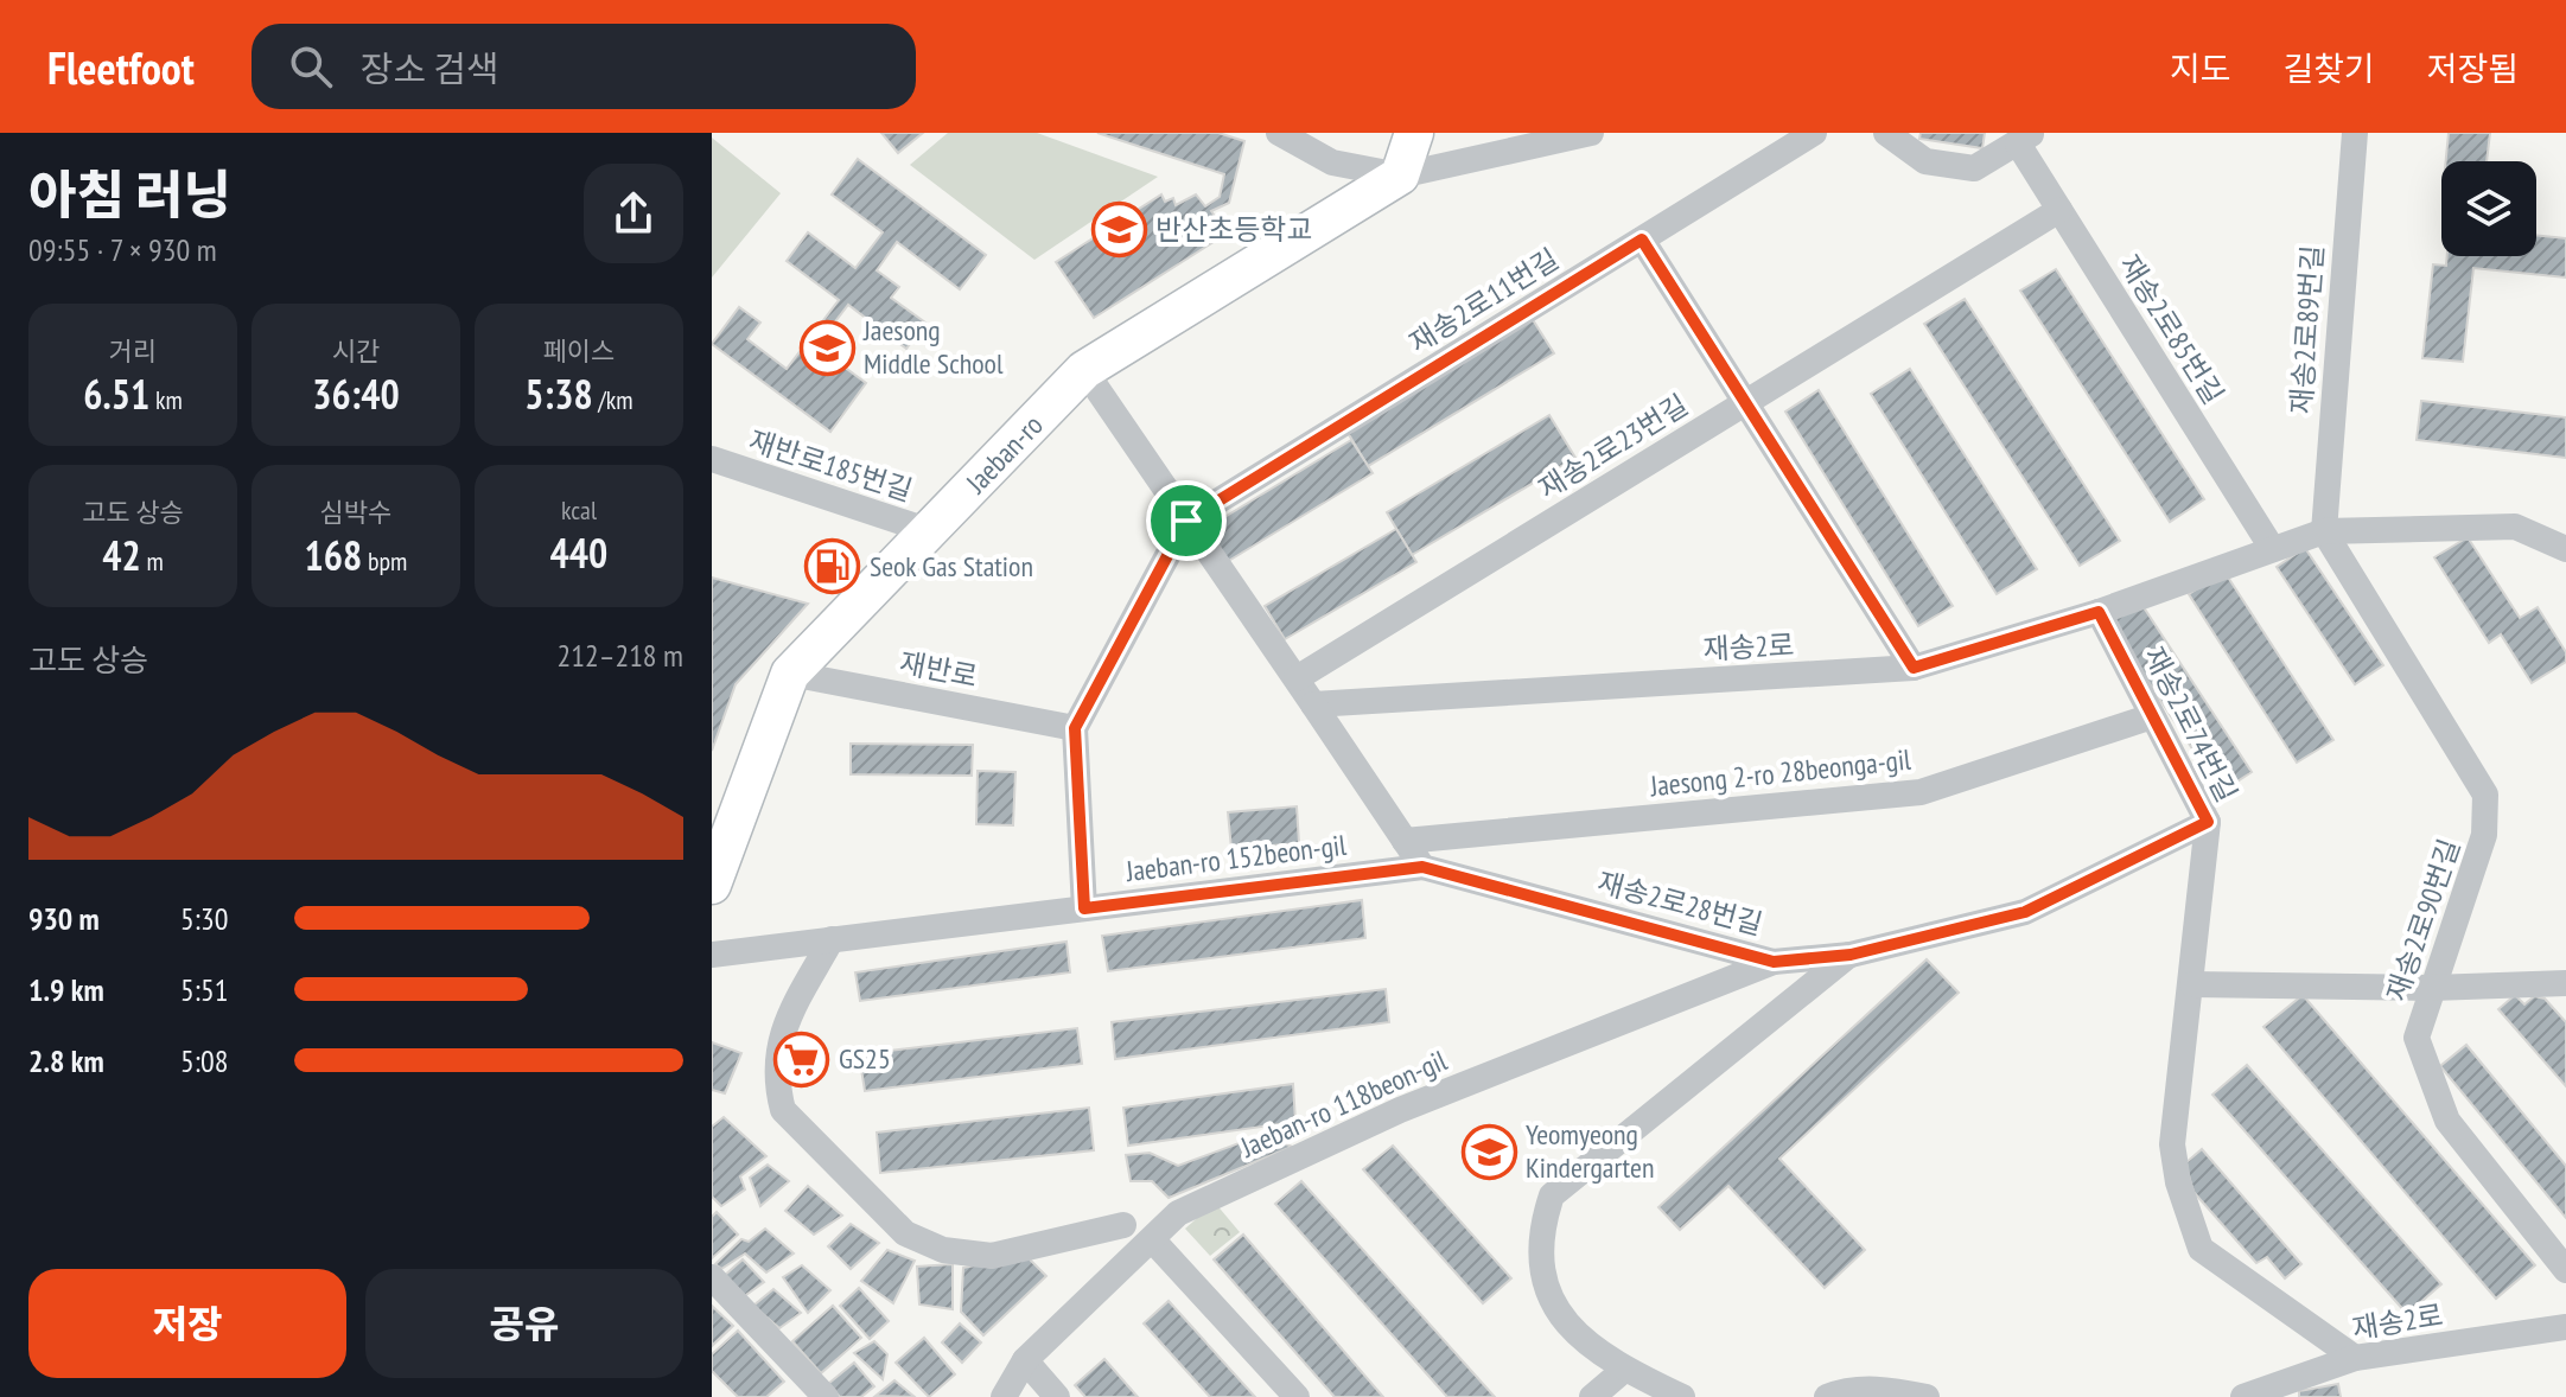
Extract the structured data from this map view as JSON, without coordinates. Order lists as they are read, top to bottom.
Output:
{
  "streets": {
    "main road": ["Jaeban-ro"],
    "street": [
      "재송2로11번길",
      "재송2로85번길",
      "재송2로89번길",
      "재송2로23번길",
      "재반로185번길",
      "재송2로",
      "재반로",
      "재송2로74번길",
      "Jaesong 2-ro 28beonga-gil",
      "Jaeban-ro 152beon-gil",
      "재송2로28번길",
      "재송2로90번길",
      "Jaeban-ro 118beon-gil"
    ]
  },
  "crossings": [
    ["재송2로85번길", "재송2로23번길"],
    ["재송2로85번길", "재송2로"],
    ["재송2로89번길", "재송2로"],
    ["재송2로89번길", "재송2로90번길"],
    ["Jaeban-ro", "재반로185번길"],
    ["Jaeban-ro", "재반로"],
    ["재송2로", "재송2로74번길"],
    ["재송2로", "재송2로90번길"],
    ["재송2로74번길", "Jaesong 2-ro 28beonga-gil"],
    ["재송2로74번길", "재송2로28번길"],
    ["Jaeban-ro 152beon-gil", "재송2로28번길"],
    ["재송2로28번길", "Jaeban-ro 118beon-gil"]
  ],
  "places": {
    "school or university": ["반산초등학교", "Jaesong Middle School", "Yeomyeong Kindergarten"],
    "fuel station": ["Seok Gas Station"],
    "supermarket": ["GS25"]
  },
  "page": {
    "header": "Fleetfoot",
    "search": "장소 검색",
    "nav": ["지도", "길찾기", "저장됨"],
    "heading": ["아침 러닝", "09:55 · 7 × 930 m"],
    "stats": [
      ["거리", "6.51 km"],
      ["시간", "36:40"],
      ["페이스", "5:38 /km"],
      ["고도 상승", "42 m"],
      ["심박수", "168 bpm"],
      ["kcal", "440"]
    ],
    "chart": ["고도 상승", "212–218 m"],
    "list": [
      {
        "name": "930 m",
        "note": "5:30"
      },
      {
        "name": "1.9 km",
        "note": "5:51"
      },
      {
        "name": "2.8 km",
        "note": "5:08"
      }
    ],
    "buttons": ["저장", "공유"]
  }
}
